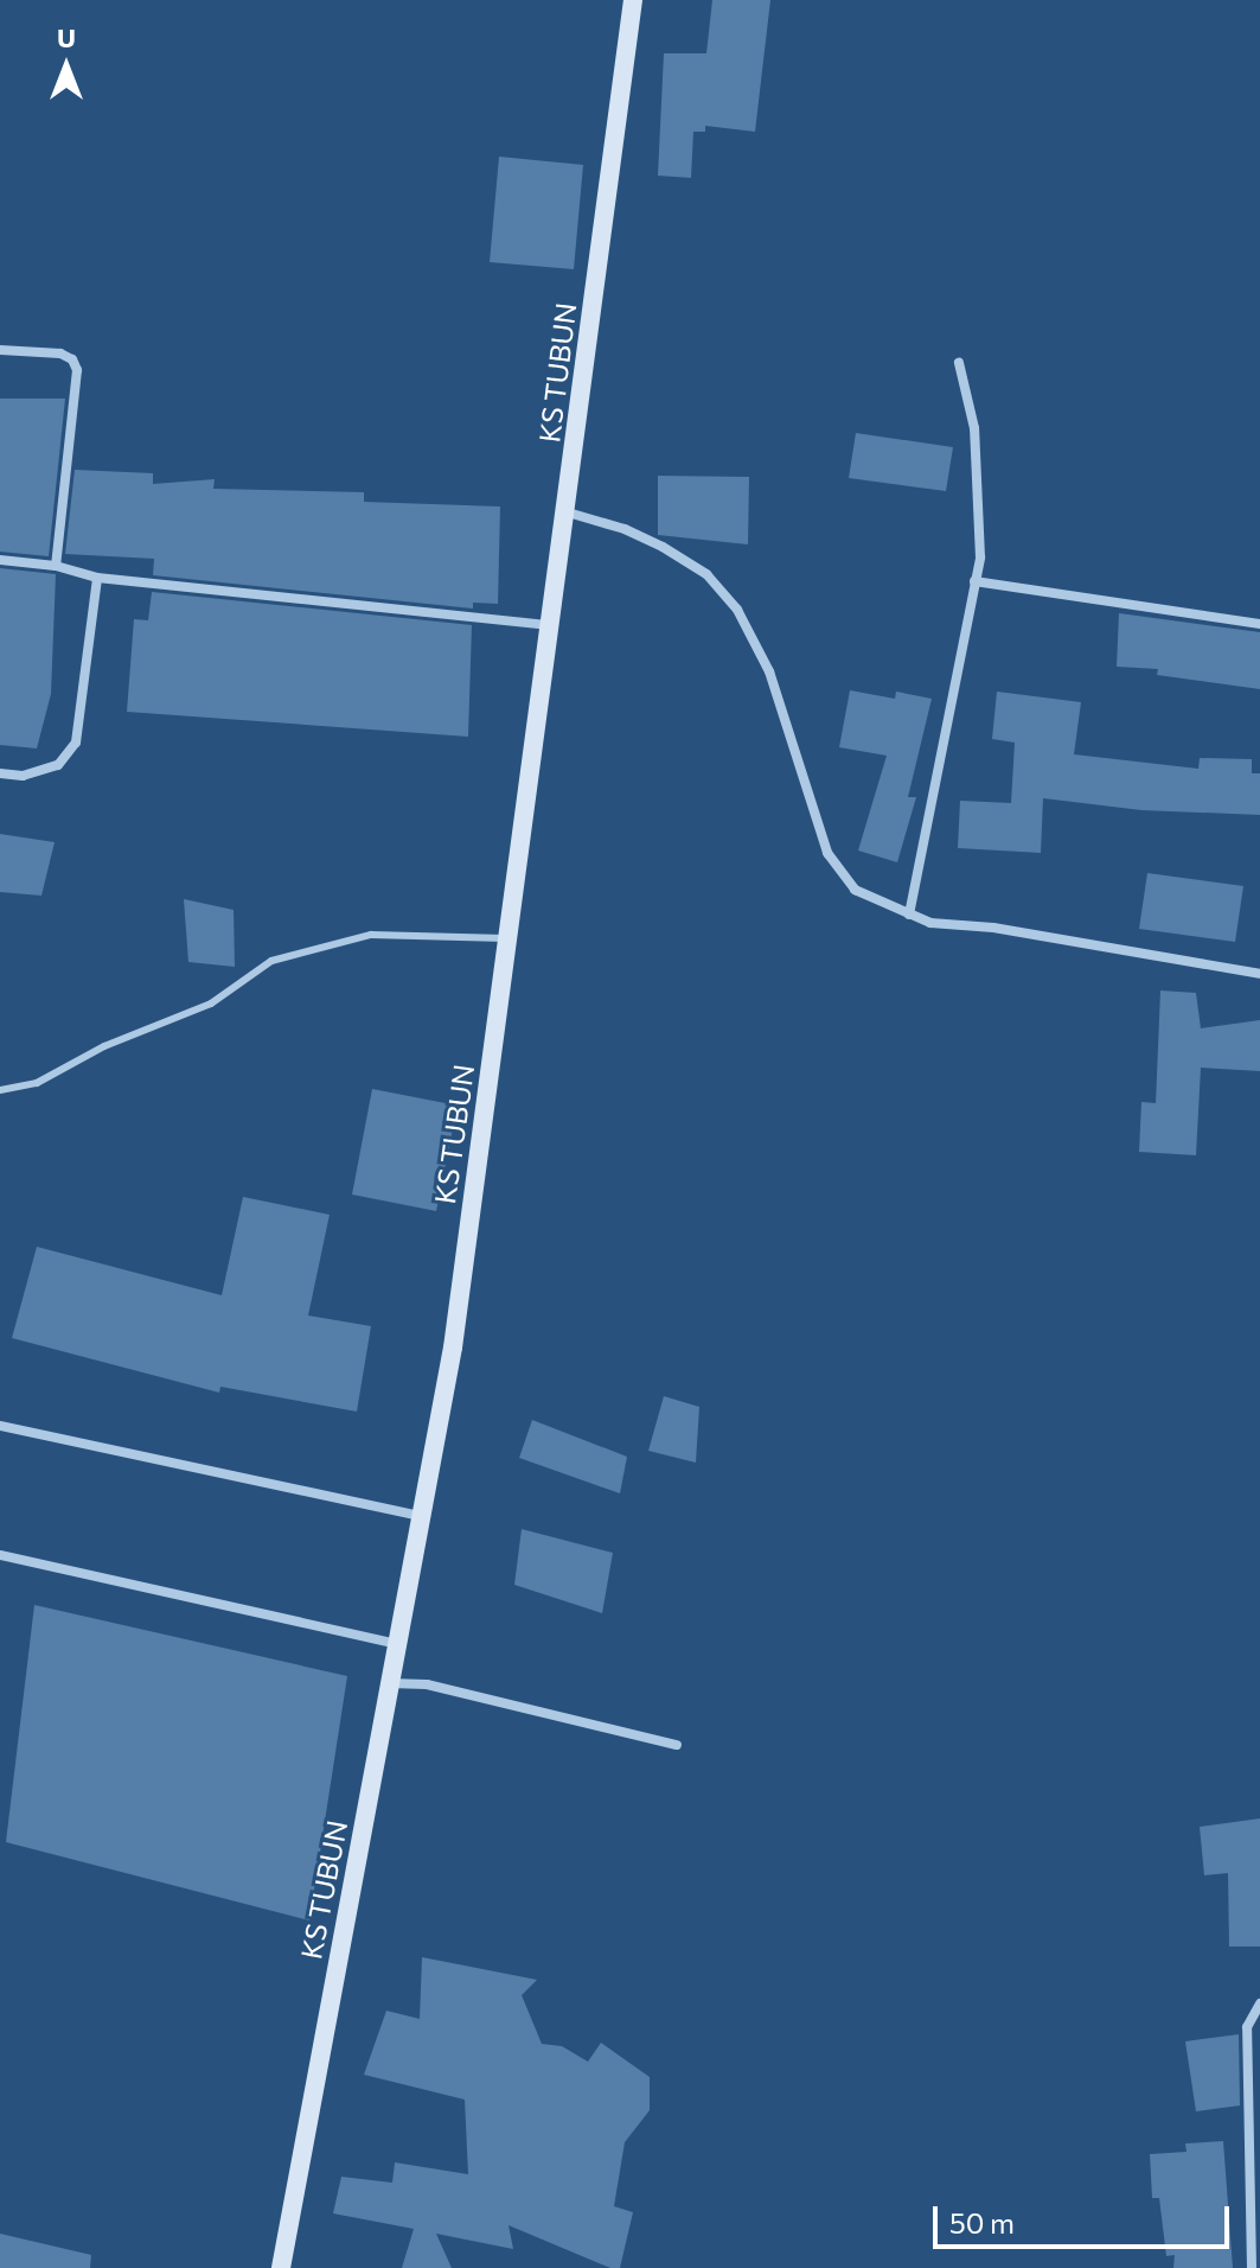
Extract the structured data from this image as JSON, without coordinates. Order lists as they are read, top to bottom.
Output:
{
  "streets": {
    "main road": ["KS TUBUN"]
  },
  "scale_bar": "50 m",
  "north": "top"
}
